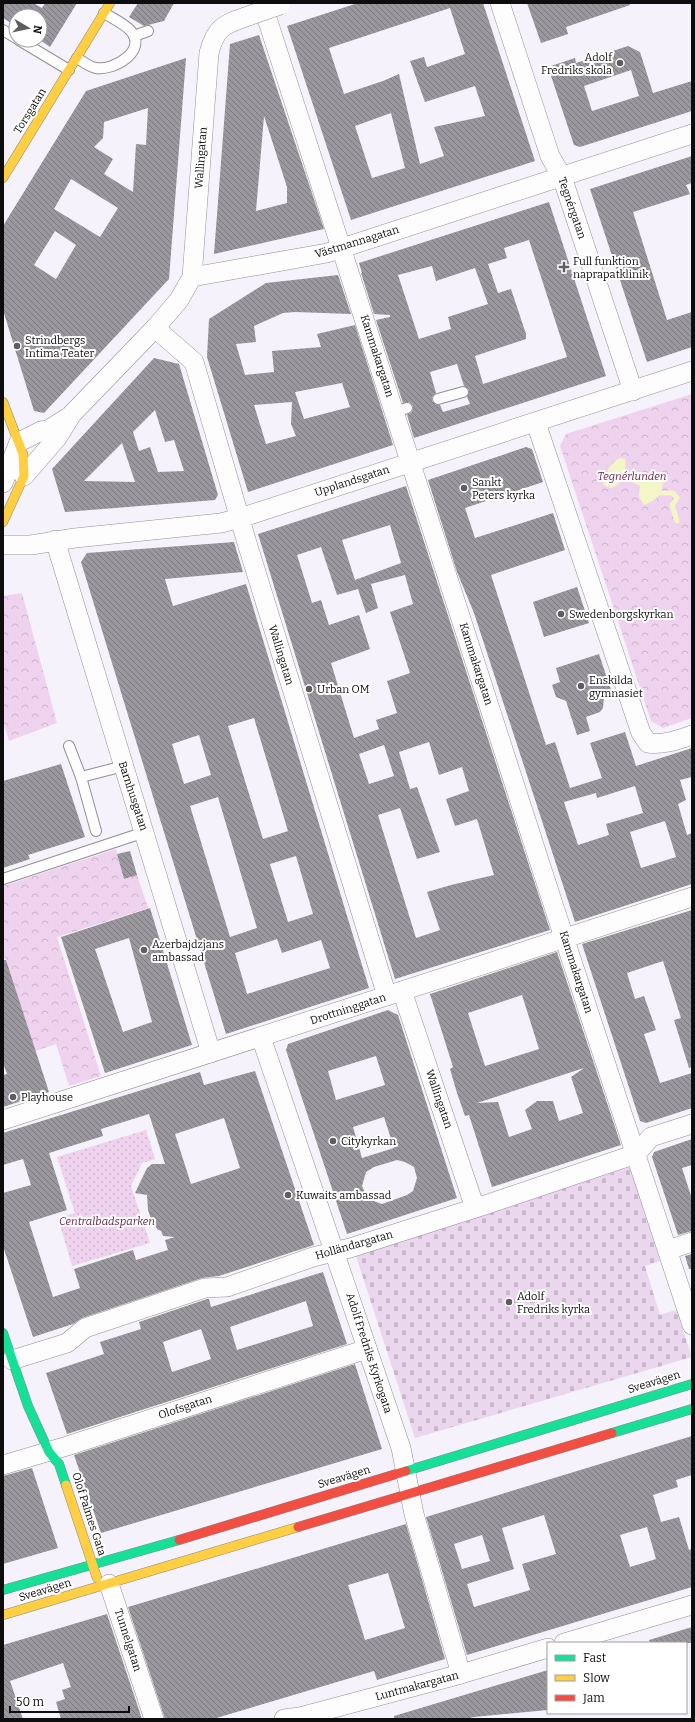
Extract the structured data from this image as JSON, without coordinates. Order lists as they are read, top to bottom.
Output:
{
  "streets": {
    "main road": ["Torsgatan", "Sveavägen", "Olof Palmes Gata"],
    "street": [
      "Wallingatan",
      "Tegnérgatan",
      "Västmannagatan",
      "Kammakargatan",
      "Upplandsgatan",
      "Barnhusgatan",
      "Drottninggatan",
      "Holländargatan",
      "Adolf Fredriks Kyrkogata",
      "Olofsgatan",
      "Tunnelgatan",
      "Luntmakargatan"
    ]
  },
  "crossings": [
    ["Wallingatan", "Västmannagatan"],
    ["Wallingatan", "Kammakargatan"],
    ["Wallingatan", "Upplandsgatan"],
    ["Wallingatan", "Drottninggatan"],
    ["Wallingatan", "Holländargatan"],
    ["Tegnérgatan", "Västmannagatan"],
    ["Tegnérgatan", "Upplandsgatan"],
    ["Västmannagatan", "Kammakargatan"],
    ["Kammakargatan", "Upplandsgatan"],
    ["Kammakargatan", "Drottninggatan"],
    ["Kammakargatan", "Holländargatan"],
    ["Upplandsgatan", "Barnhusgatan"],
    ["Barnhusgatan", "Drottninggatan"],
    ["Drottninggatan", "Adolf Fredriks Kyrkogata"],
    ["Holländargatan", "Adolf Fredriks Kyrkogata"],
    ["Holländargatan", "Olof Palmes Gata"],
    ["Adolf Fredriks Kyrkogata", "Sveavägen"],
    ["Adolf Fredriks Kyrkogata", "Olofsgatan"],
    ["Adolf Fredriks Kyrkogata", "Luntmakargatan"],
    ["Sveavägen", "Olof Palmes Gata"],
    ["Sveavägen", "Tunnelgatan"],
    ["Olofsgatan", "Olof Palmes Gata"],
    ["Olof Palmes Gata", "Tunnelgatan"]
  ],
  "parks": ["Tegnérlunden", "Centralbadsparken"],
  "places": {
    "other": [
      "Adolf Fredriks skola",
      "Strindbergs Intima Teater",
      "Sankt Peters kyrka",
      "Swedenborgskyrkan",
      "Enskilda gymnasiet",
      "Urban OM",
      "Azerbajdzjans ambassad",
      "Playhouse",
      "Citykyrkan",
      "Kuwaits ambassad",
      "Adolf Fredriks kyrka"
    ],
    "health": ["Full funktion naprapatklinik"]
  },
  "legend": ["Fast", "Slow", "Jam"],
  "scale_bar": "50 m",
  "north": "right"
}
